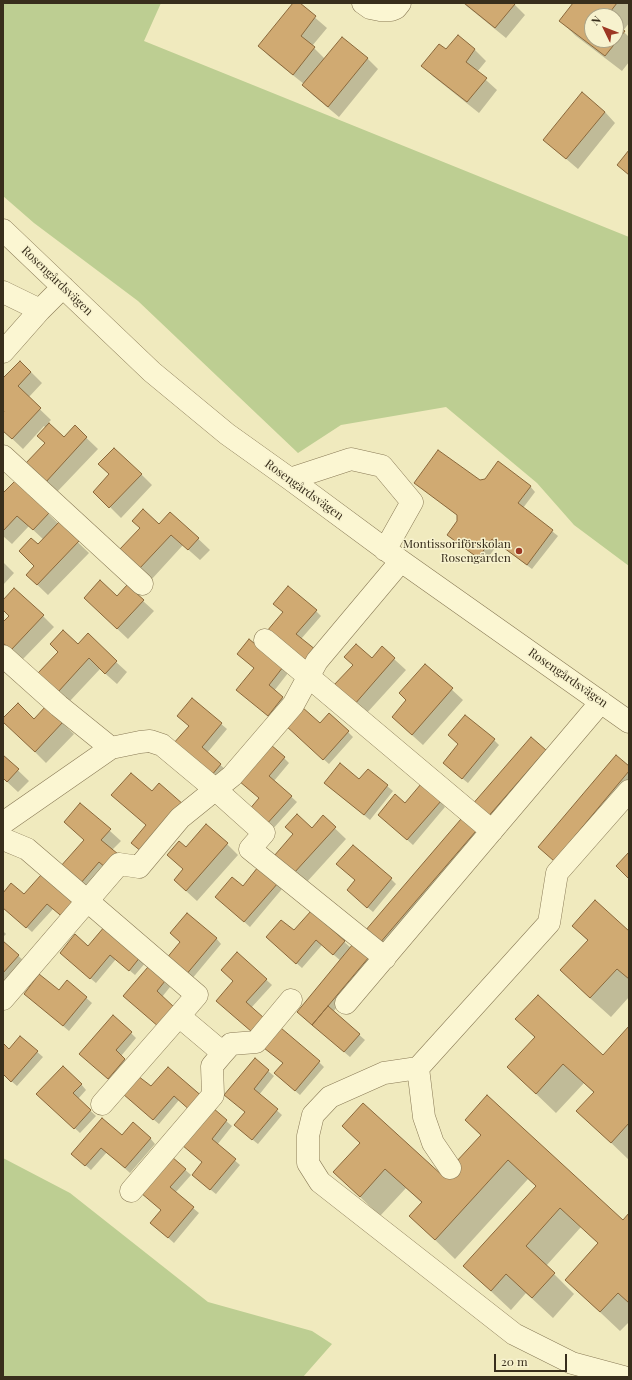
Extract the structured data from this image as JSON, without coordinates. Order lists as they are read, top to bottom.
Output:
{
  "streets": {
    "street": ["Rosengårdsvägen"]
  },
  "places": ["Montissoriförskolan Rosengården"],
  "scale_bar": "20 m",
  "north": "top left"
}
